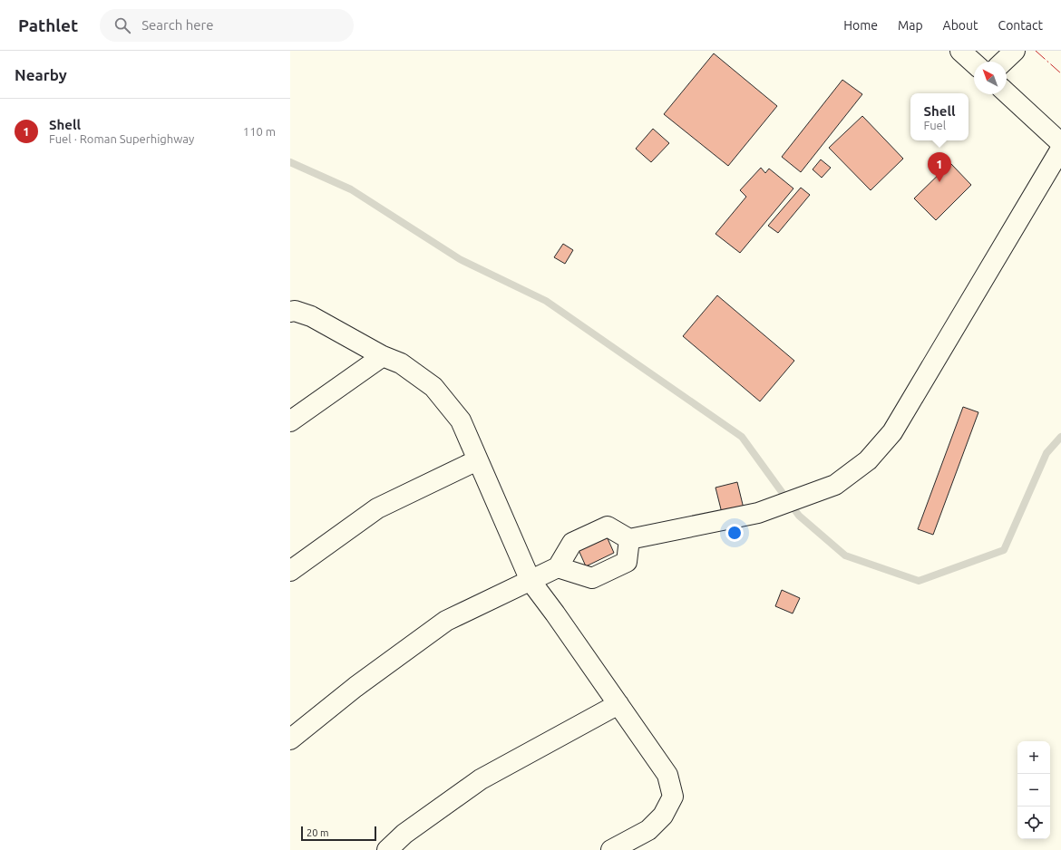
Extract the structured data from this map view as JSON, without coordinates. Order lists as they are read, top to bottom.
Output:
{
  "scale_bar": "20 m",
  "north": "top left",
  "page": {
    "header": "Pathlet",
    "search": "Search here",
    "nav": [
      "Home",
      "Map",
      "About",
      "Contact"
    ],
    "heading": "Nearby",
    "popup": ["Shell", "Fuel"],
    "list": [
      {
        "mark": "1",
        "name": "Shell",
        "note": "Fuel · Roman Superhighway",
        "value": "110 m"
      }
    ],
    "pins": "1",
    "map_buttons": ["+", "−"],
    "scale": "20 m"
  }
}
